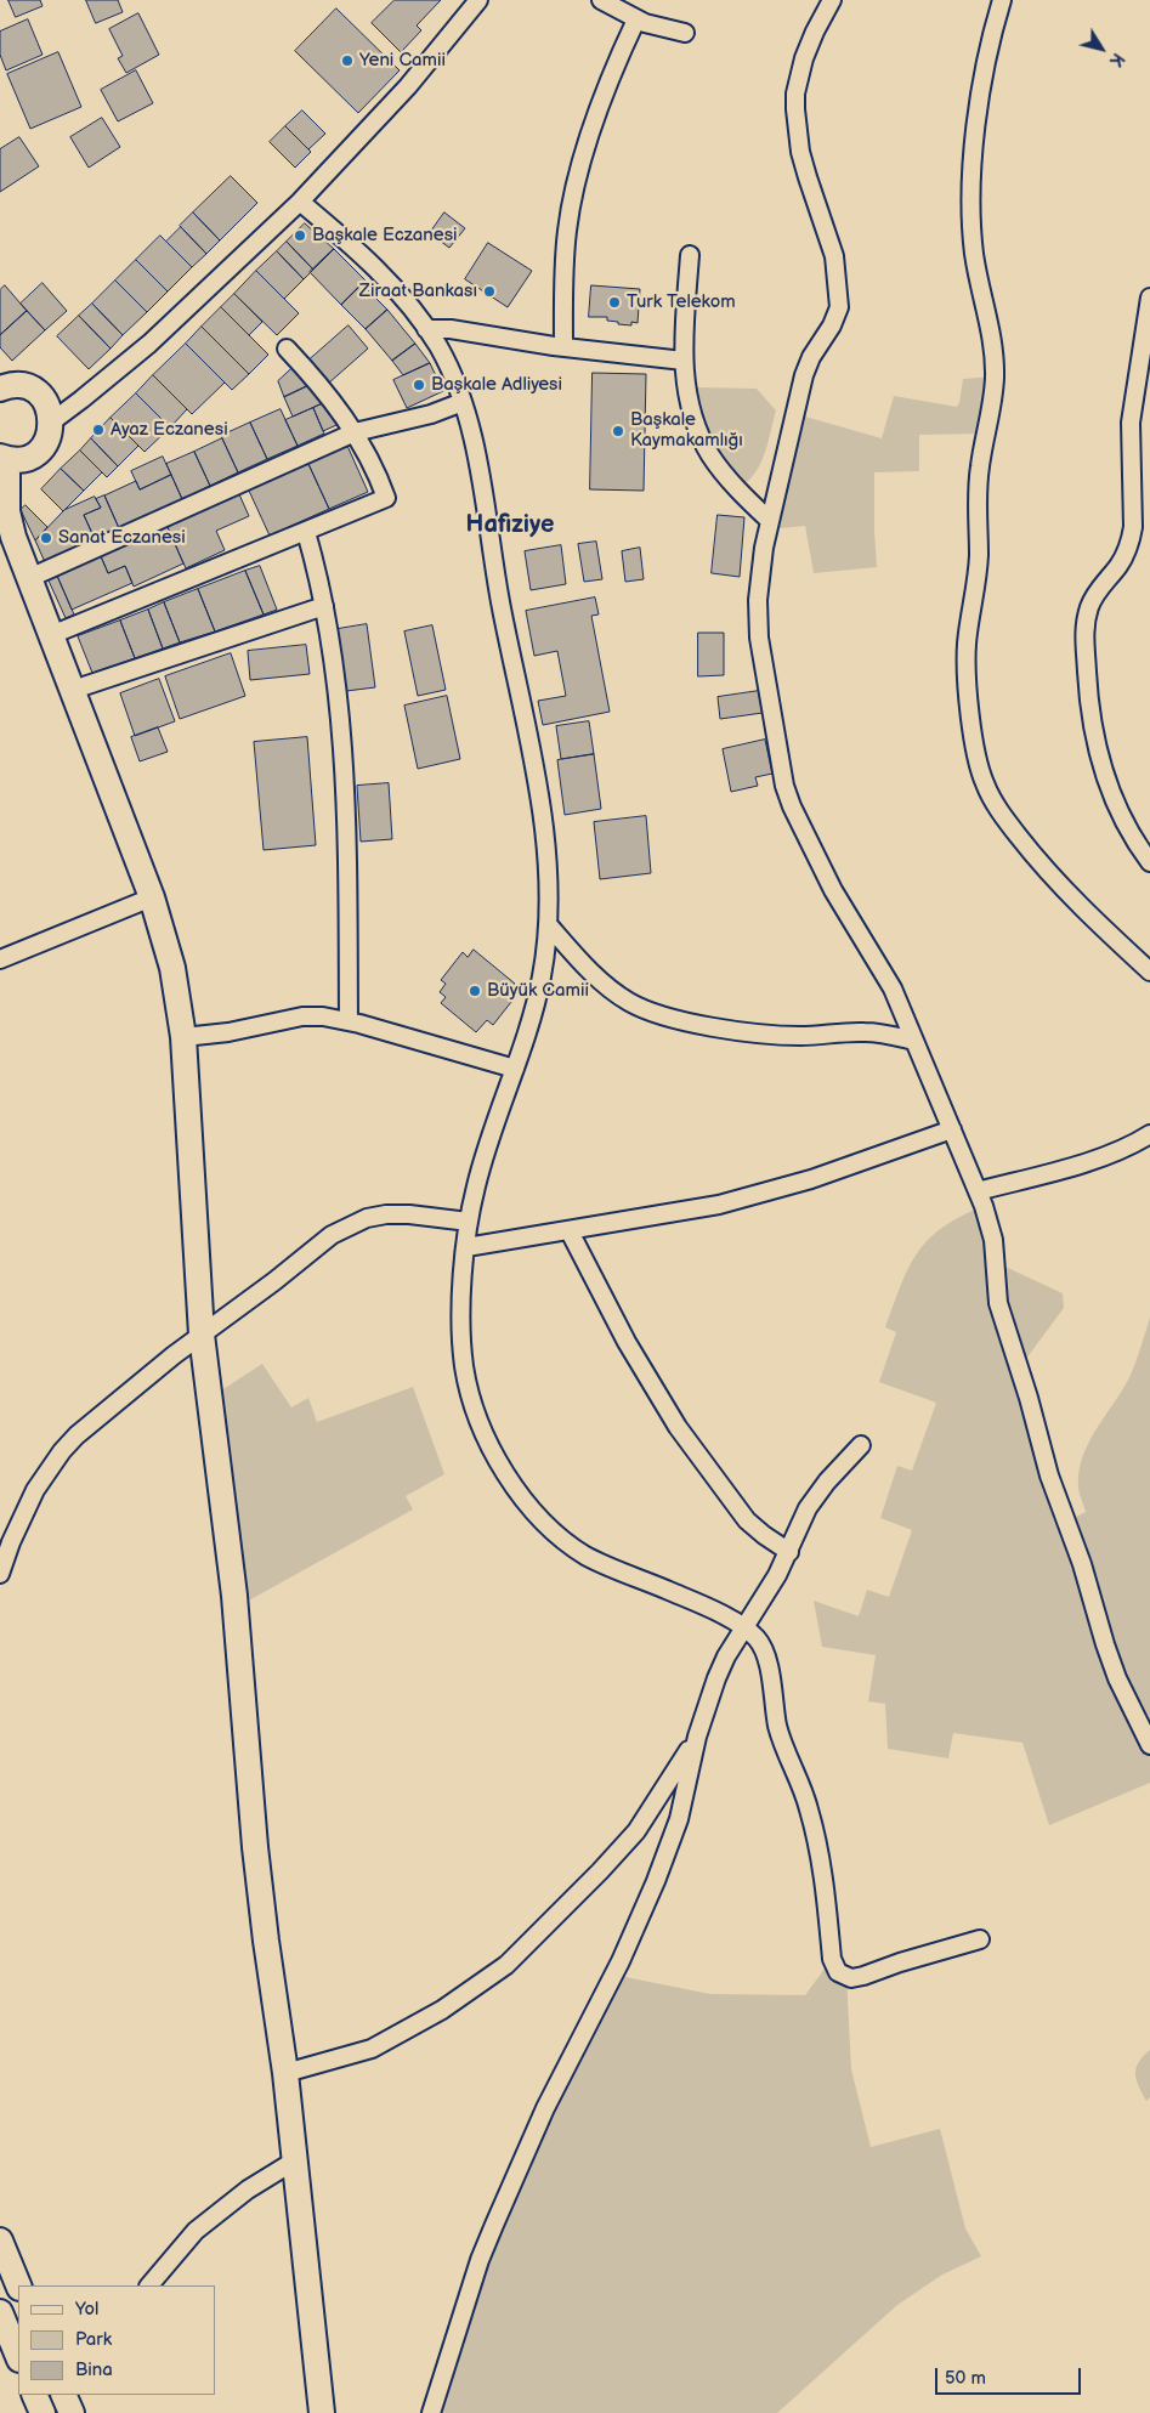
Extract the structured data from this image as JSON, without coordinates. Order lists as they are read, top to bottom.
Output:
{
  "districts": ["Hafiziye"],
  "places": [
    "Yeni Camii",
    "Başkale Eczanesi",
    "Ziraat Bankası",
    "Turk Telekom",
    "Başkale Adliyesi",
    "Ayaz Eczanesi",
    "Başkale Kaymakamlığı",
    "Sanat Eczanesi",
    "Büyük Camii"
  ],
  "legend": ["Yol", "Park", "Bina"],
  "scale_bar": "50 m",
  "north": "bottom right"
}
